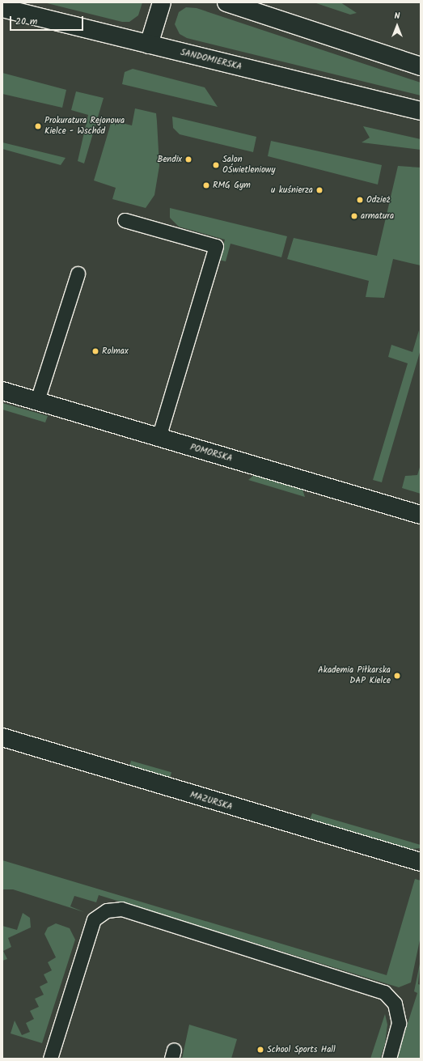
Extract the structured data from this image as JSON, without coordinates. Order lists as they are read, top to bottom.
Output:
{
  "streets": {
    "street": ["SANDOMIERSKA", "POMORSKA", "MAZURSKA"]
  },
  "places": [
    "Prokuratura Rejonowa Kielce - Wschód",
    "Bendix",
    "Salon OŚwietleniowy",
    "RMG Gym",
    "u kuśnierza",
    "Odzież",
    "armatura",
    "Rolmax",
    "Akademia Piłkarska DAP Kielce",
    "School Sports Hall"
  ],
  "scale_bar": "20 m",
  "north": "top"
}
